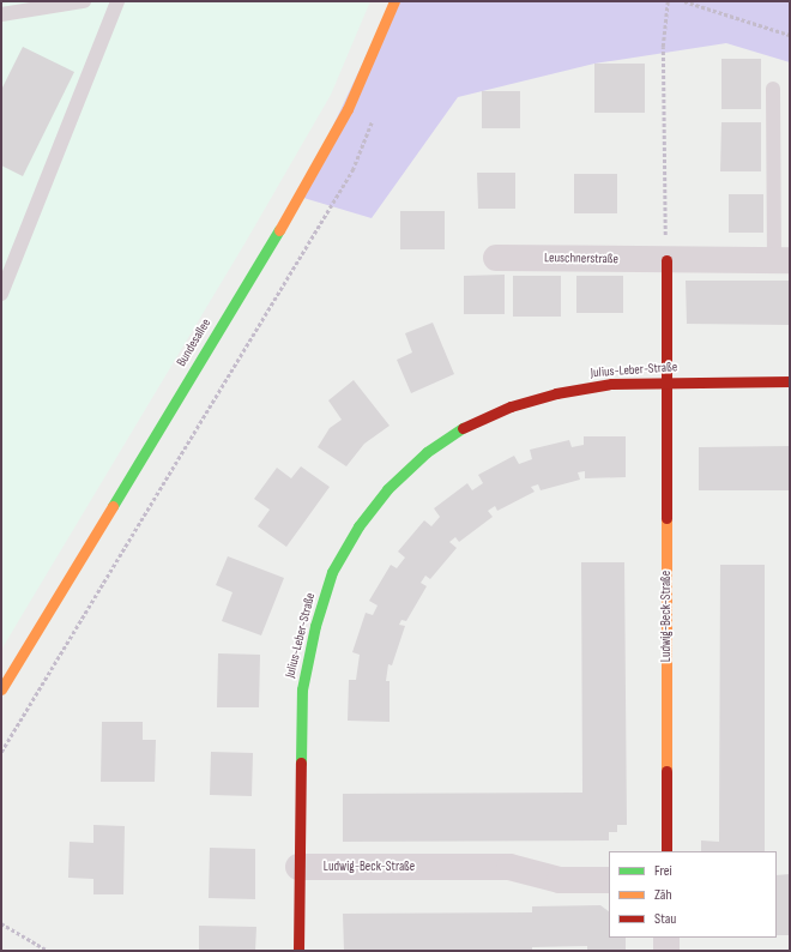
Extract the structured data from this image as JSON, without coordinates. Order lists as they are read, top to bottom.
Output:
{
  "streets": {
    "street": [
      "Leuschnerstraße",
      "Bundesallee",
      "Julius-Leber-Straße",
      "Ludwig-Beck-Straße"
    ]
  },
  "crossings": [
    ["Julius-Leber-Straße", "Ludwig-Beck-Straße"]
  ],
  "legend": ["Frei", "Zäh", "Stau"]
}
